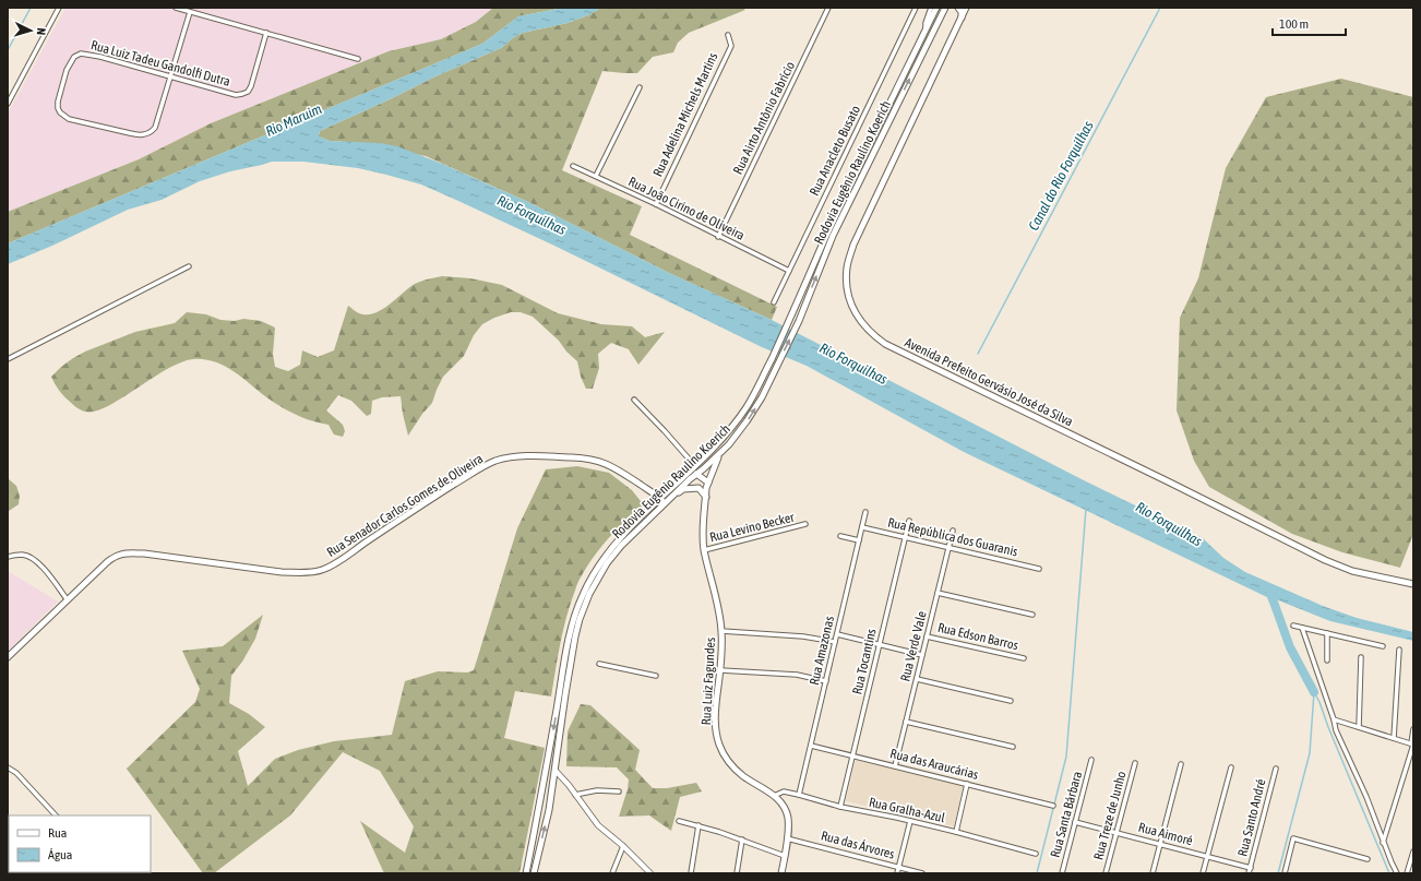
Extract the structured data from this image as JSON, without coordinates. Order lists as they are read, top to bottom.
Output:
{
  "streets": {
    "main road": [
      "Rodovia Eugênio Raulino Koerich",
      "Avenida Prefeito Gervásio José da Silva",
      "Rua Senador Carlos Gomes de Oliveira",
      "Rua Luiz Fagundes"
    ],
    "street": [
      "Rua Luiz Tadeu Gandolfi Dutra",
      "Rua Adelina Michels Martins",
      "Rua Airto Antônio Fabrício",
      "Rua Anacleto Busato",
      "Rua João Cirino de Oliveira",
      "Rua Levino Becker",
      "Rua República dos Guaranis",
      "Rua Edson Barros",
      "Rua Verde Vale",
      "Rua Amazonas",
      "Rua Tocantins",
      "Rua das Araucárias",
      "Rua Gralha-Azul",
      "Rua Santa Bárbara",
      "Rua Treze de Junho",
      "Rua Santo André",
      "Rua Aimoré",
      "Rua das Árvores"
    ]
  },
  "crossings": [
    ["Rua Adelina Michels Martins", "Rua João Cirino de Oliveira"],
    ["Rua Airto Antônio Fabrício", "Rua João Cirino de Oliveira"],
    ["Rua Anacleto Busato", "Rua João Cirino de Oliveira"],
    ["Rodovia Eugênio Raulino Koerich", "Rua Senador Carlos Gomes de Oliveira"],
    ["Rodovia Eugênio Raulino Koerich", "Rua Luiz Fagundes"],
    ["Rua Levino Becker", "Rua Luiz Fagundes"],
    ["Rua República dos Guaranis", "Rua Verde Vale"],
    ["Rua República dos Guaranis", "Rua Amazonas"],
    ["Rua República dos Guaranis", "Rua Tocantins"],
    ["Rua Edson Barros", "Rua Verde Vale"],
    ["Rua Verde Vale", "Rua das Araucárias"],
    ["Rua Amazonas", "Rua das Araucárias"],
    ["Rua Amazonas", "Rua Gralha-Azul"],
    ["Rua Tocantins", "Rua das Araucárias"],
    ["Rua Tocantins", "Rua Gralha-Azul"],
    ["Rua Luiz Fagundes", "Rua Gralha-Azul"],
    ["Rua Luiz Fagundes", "Rua das Árvores"],
    ["Rua Santa Bárbara", "Rua Aimoré"],
    ["Rua Treze de Junho", "Rua Aimoré"],
    ["Rua Santo André", "Rua Aimoré"]
  ],
  "water": ["Rio Maruim", "Canal do Rio Forquilhas", "Rio Forquilhas"],
  "legend": ["Rua", "Água"],
  "scale_bar": "100 m",
  "north": "right"
}
